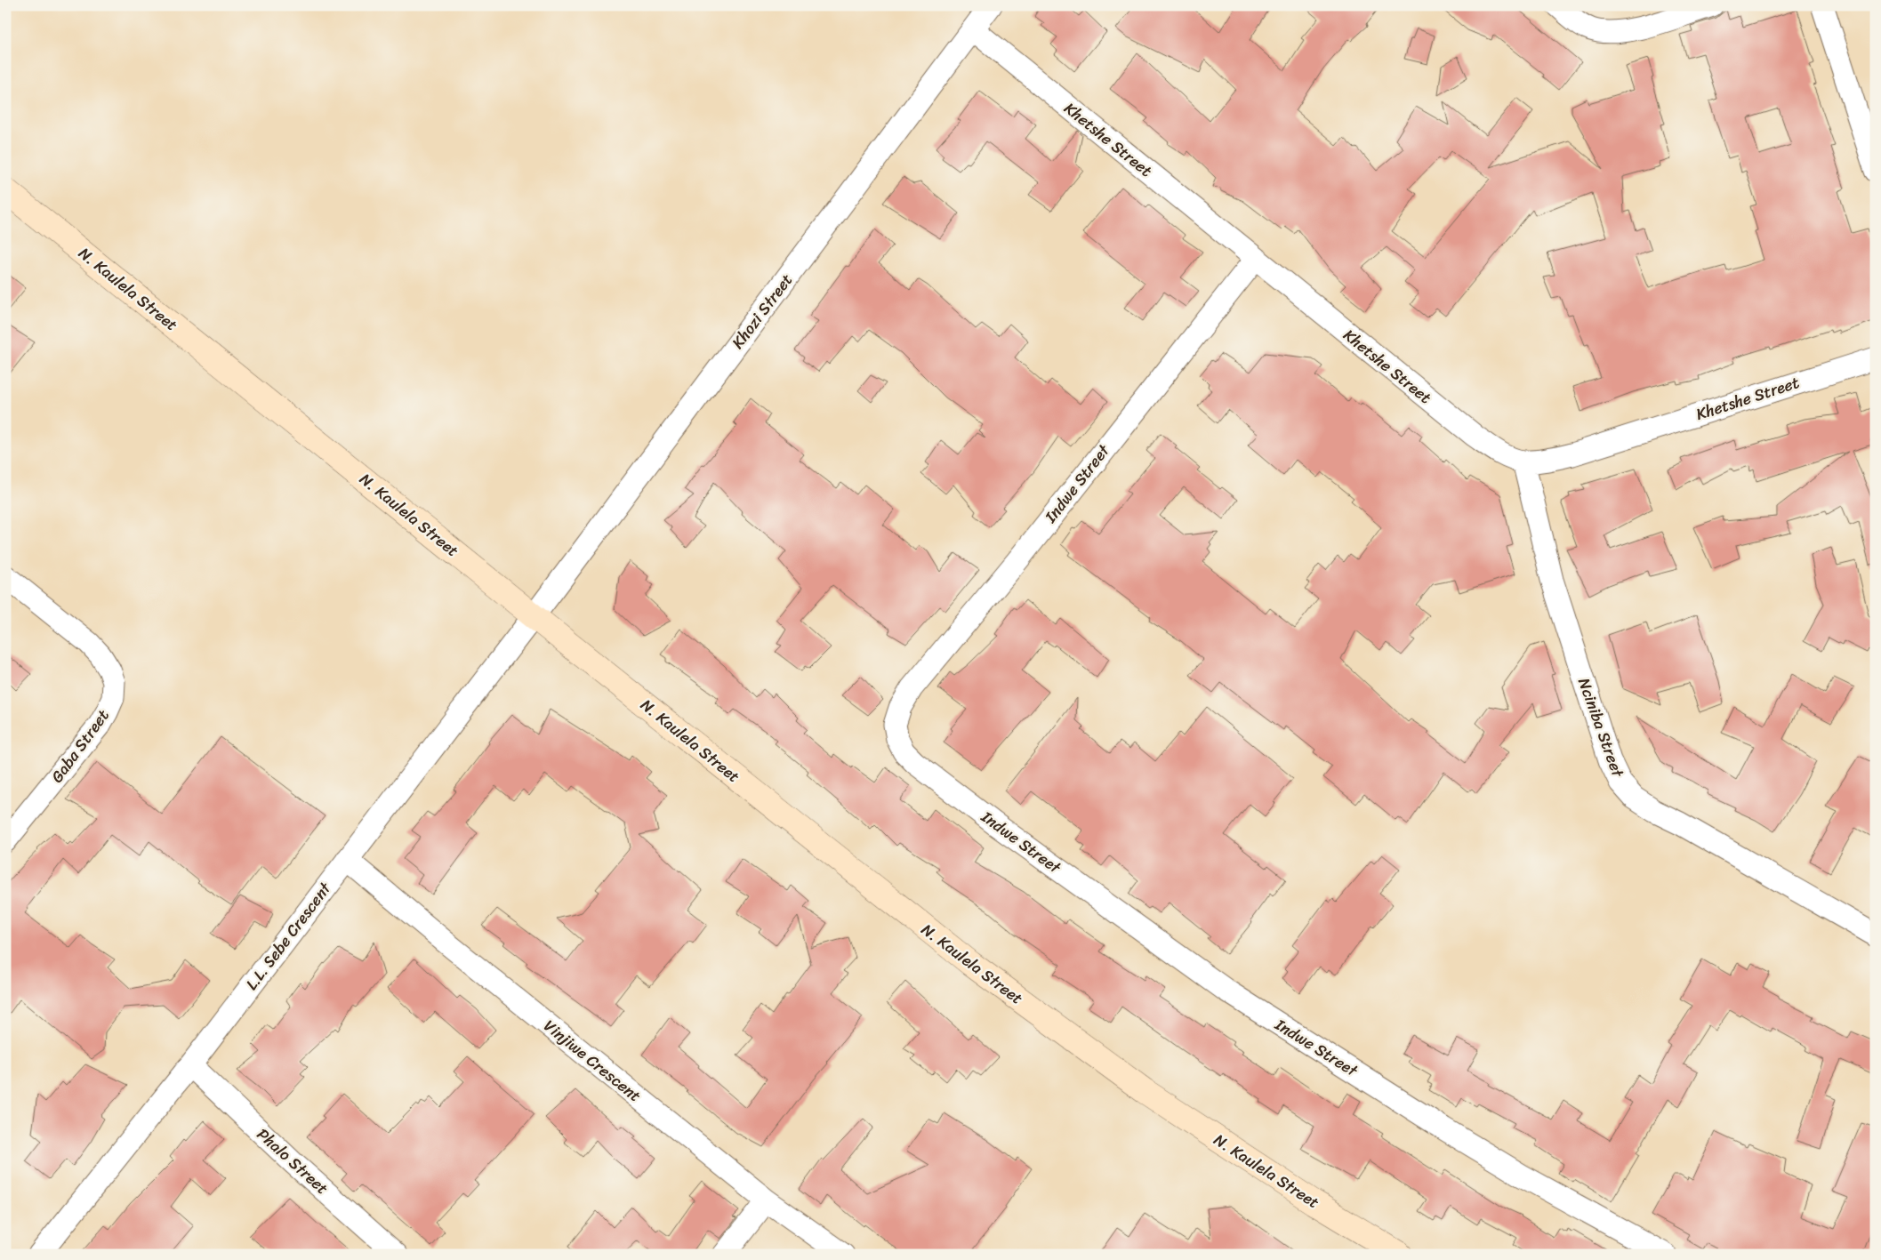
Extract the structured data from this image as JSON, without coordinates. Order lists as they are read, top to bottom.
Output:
{
  "streets": {
    "street": [
      "Khetshe Street",
      "N. Kaulela Street",
      "Khozi Street",
      "Indwe Street",
      "Nciniba Street",
      "Gaba Street",
      "L.L. Sebe Crescent",
      "Vinjiwe Crescent",
      "Phalo Street"
    ]
  },
  "crossings": [
    ["Khetshe Street", "Khozi Street"],
    ["Khetshe Street", "Indwe Street"],
    ["Khetshe Street", "Nciniba Street"],
    ["N. Kaulela Street", "Khozi Street"],
    ["N. Kaulela Street", "L.L. Sebe Crescent"],
    ["Khozi Street", "L.L. Sebe Crescent"],
    ["L.L. Sebe Crescent", "Vinjiwe Crescent"],
    ["L.L. Sebe Crescent", "Phalo Street"]
  ]
}
